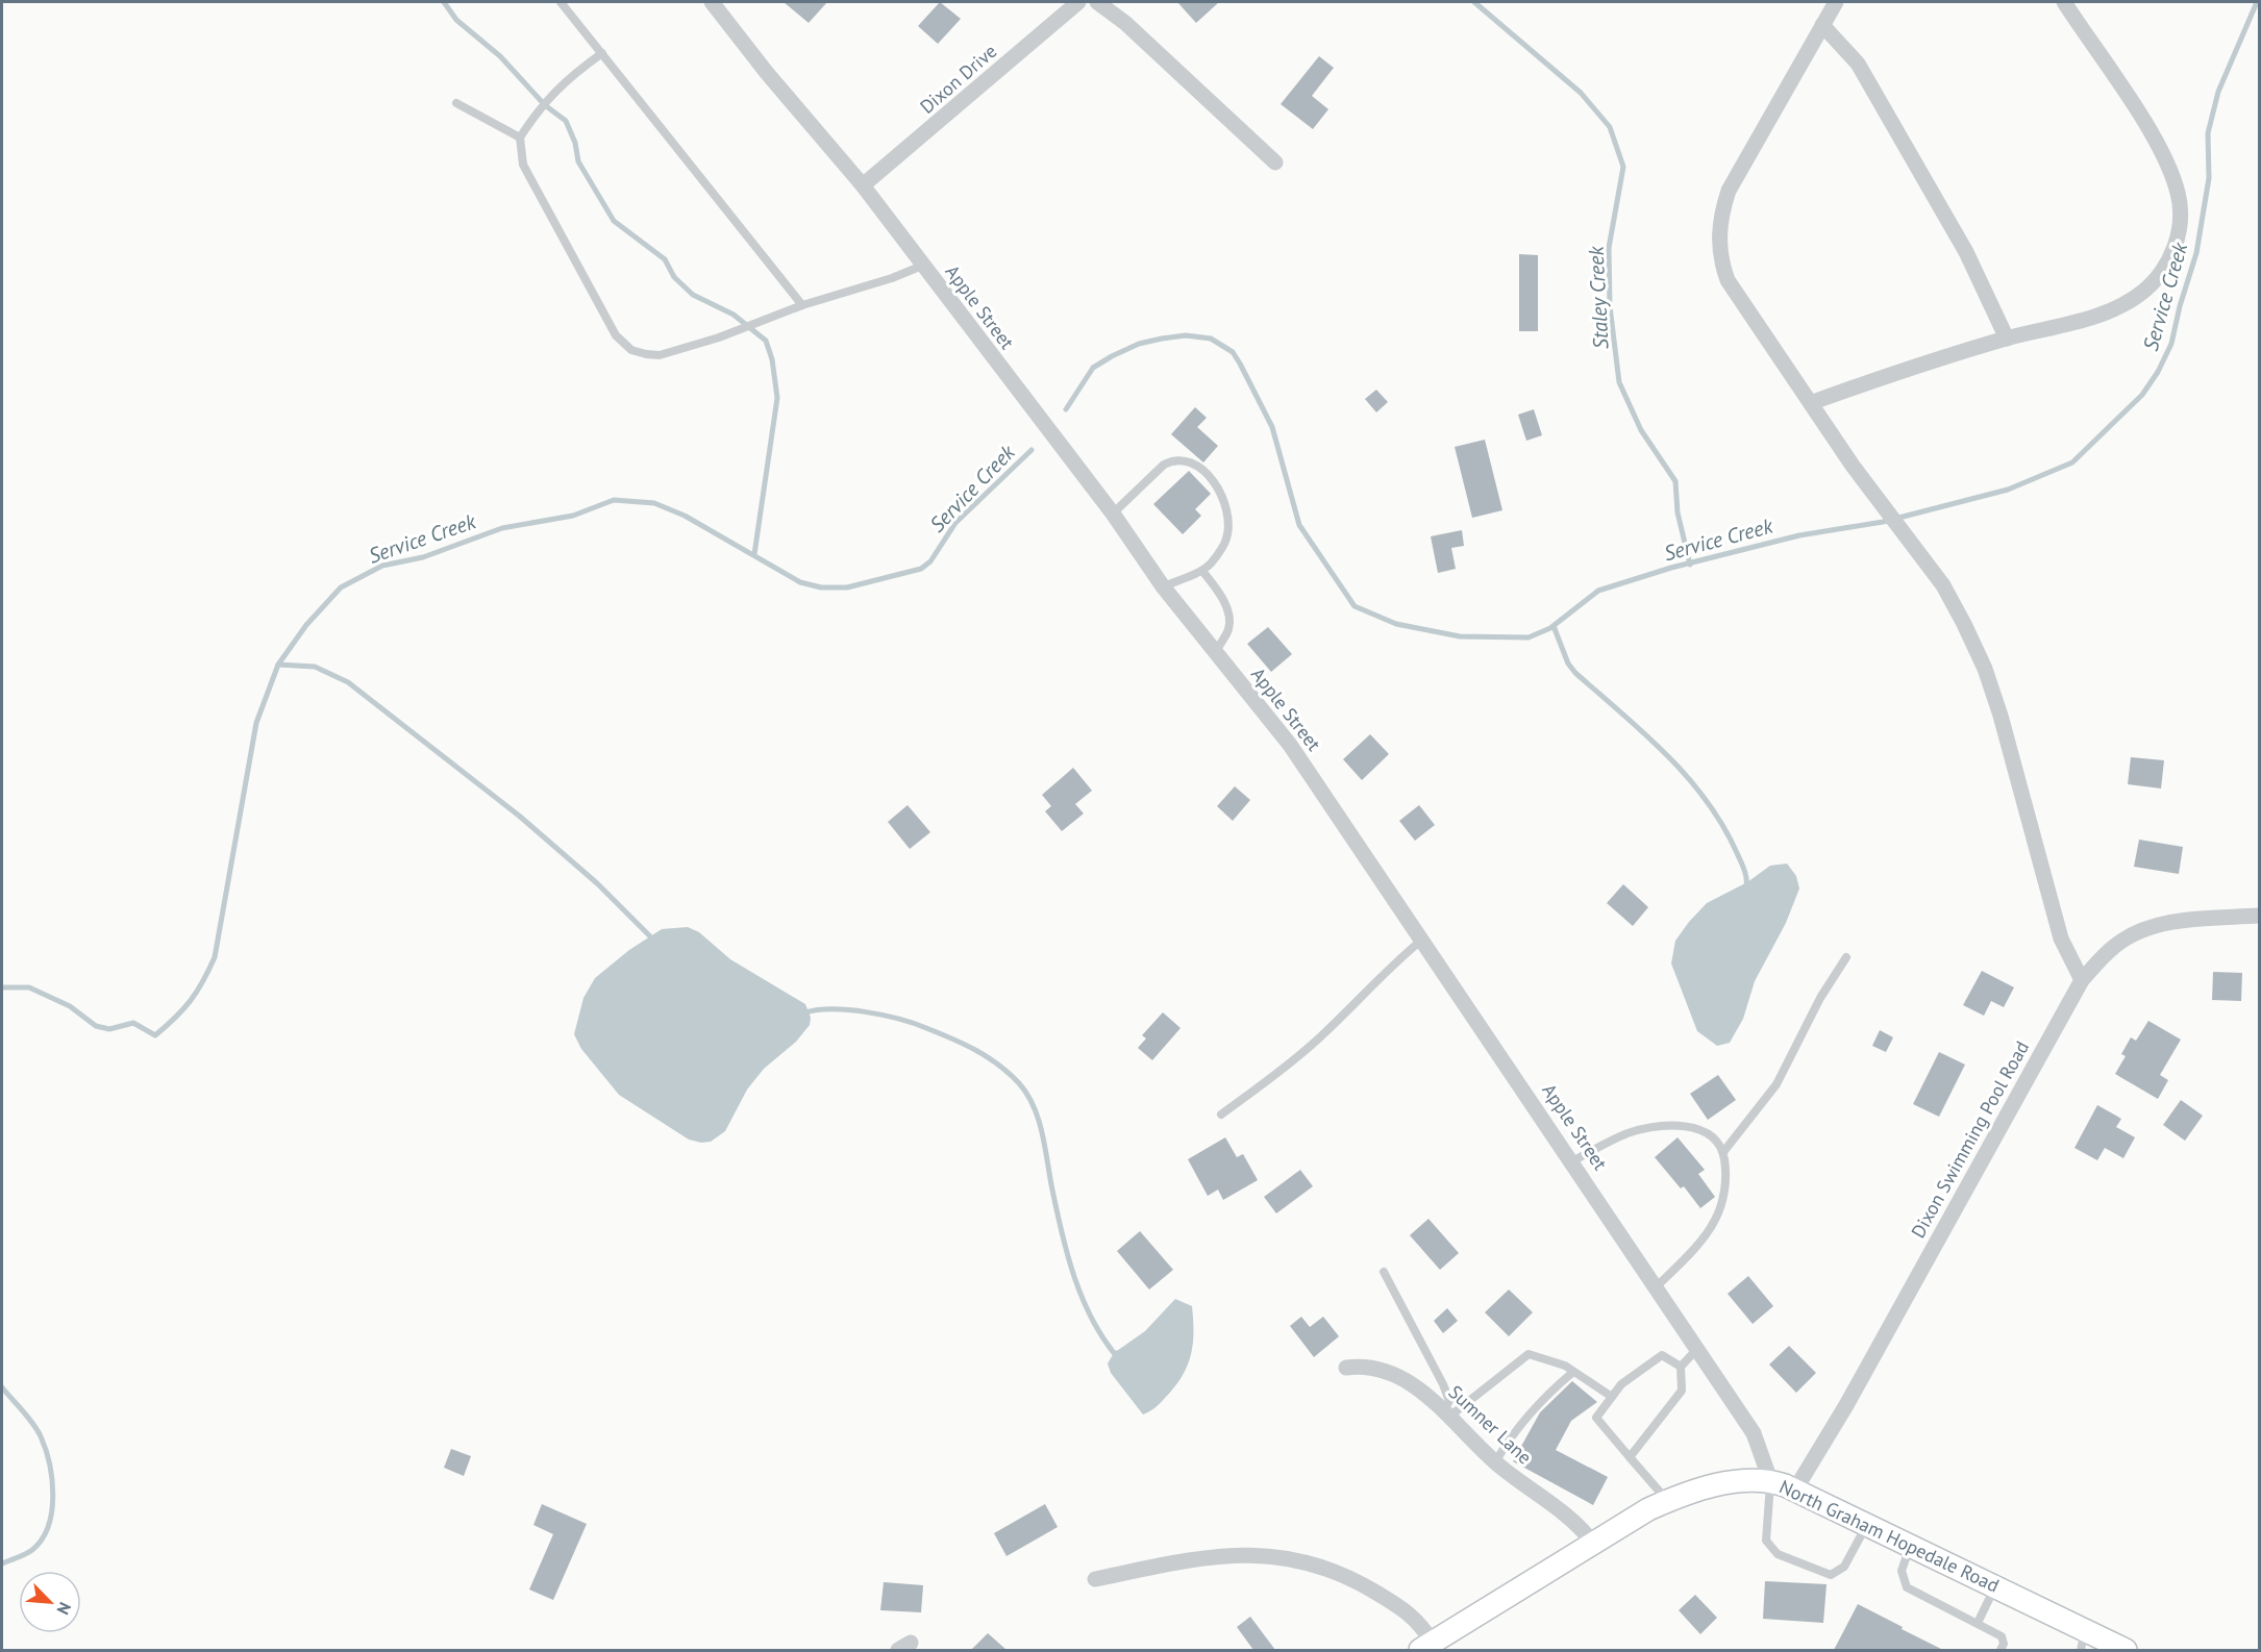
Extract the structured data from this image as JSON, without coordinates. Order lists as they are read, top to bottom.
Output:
{
  "streets": {
    "street": [
      "Dixon Drive",
      "Apple Street",
      "Dixon Swimming Pool Road",
      "Sumner Lane",
      "North Graham Hopedale Road"
    ]
  },
  "crossings": [
    ["Dixon Drive", "Apple Street"],
    ["Apple Street", "North Graham Hopedale Road"],
    ["Dixon Swimming Pool Road", "North Graham Hopedale Road"],
    ["Sumner Lane", "North Graham Hopedale Road"]
  ],
  "water": ["Service Creek", "Staley Creek"],
  "north": "bottom right"
}
